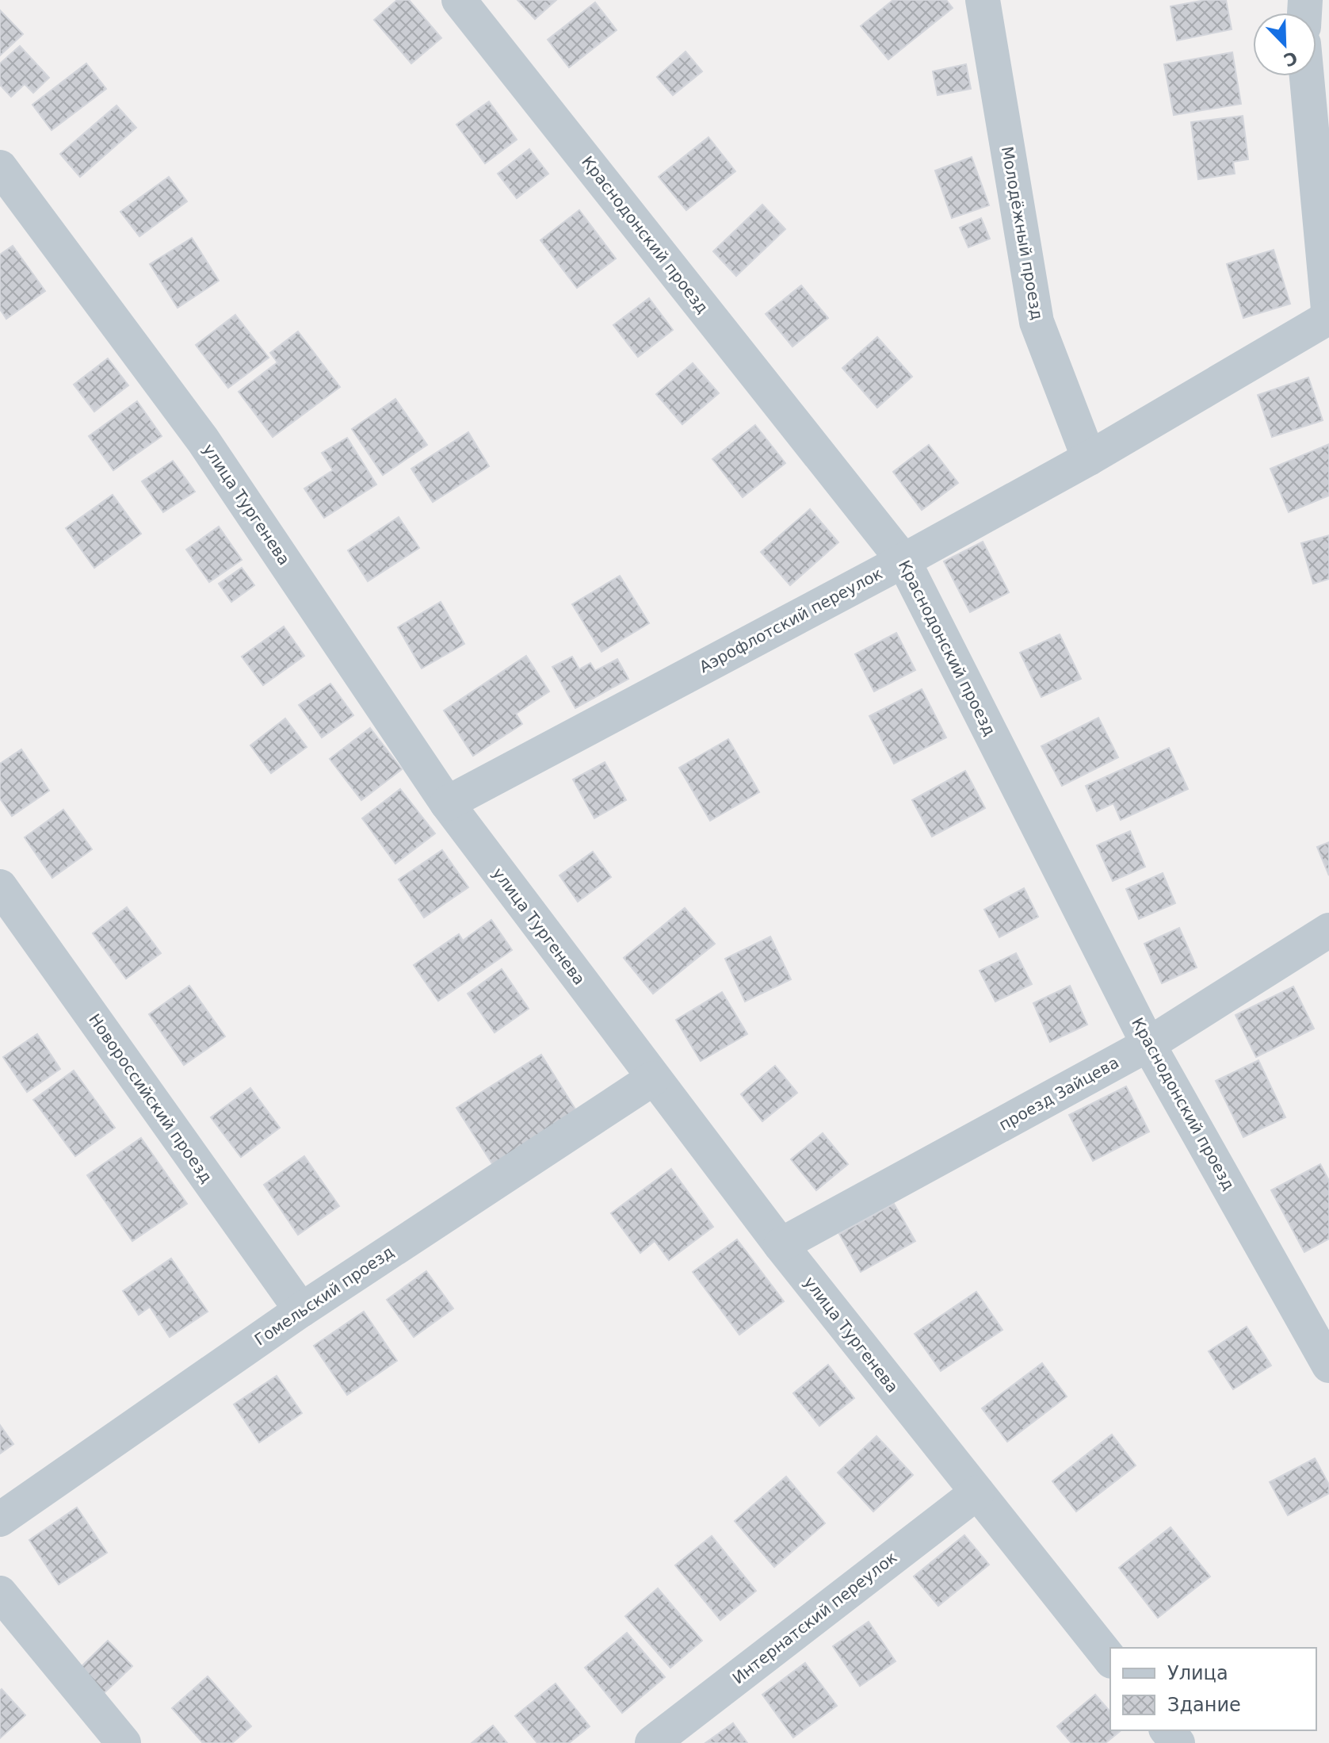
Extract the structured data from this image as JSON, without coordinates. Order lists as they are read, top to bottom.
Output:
{
  "streets": {
    "street": [
      "Молодёжный проезд",
      "Краснодонский проезд",
      "улица Тургенева",
      "Аэрофлотский переулок",
      "проезд Зайцева",
      "Новороссийский проезд",
      "Гомельский проезд",
      "Интернатский переулок"
    ]
  },
  "crossings": [
    ["Молодёжный проезд", "Аэрофлотский переулок"],
    ["Краснодонский проезд", "Аэрофлотский переулок"],
    ["Краснодонский проезд", "проезд Зайцева"],
    ["улица Тургенева", "Аэрофлотский переулок"],
    ["улица Тургенева", "проезд Зайцева"],
    ["улица Тургенева", "Гомельский проезд"],
    ["улица Тургенева", "Интернатский переулок"],
    ["Новороссийский проезд", "Гомельский проезд"]
  ],
  "legend": ["Улица", "Здание"],
  "north": "bottom right"
}
